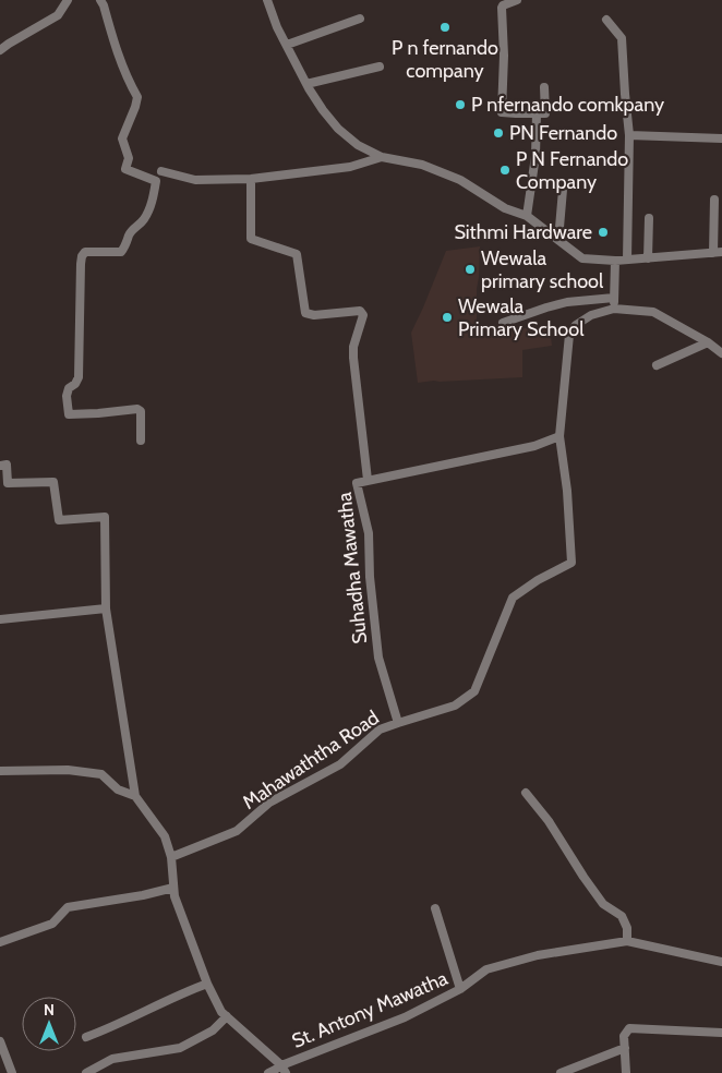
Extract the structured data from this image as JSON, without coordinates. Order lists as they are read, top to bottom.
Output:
{
  "streets": {
    "street": ["Suhadha Mawatha", "Mahawaththa Road", "St. Antony Mawatha"]
  },
  "crossings": [
    ["Suhadha Mawatha", "Mahawaththa Road"]
  ],
  "places": [
    "P n fernando company",
    "P nfernando comkpany",
    "PN Fernando",
    "P N Fernando Company",
    "Sithmi Hardware",
    "Wewala primary school",
    "Wewala Primary School"
  ],
  "north": "top"
}
